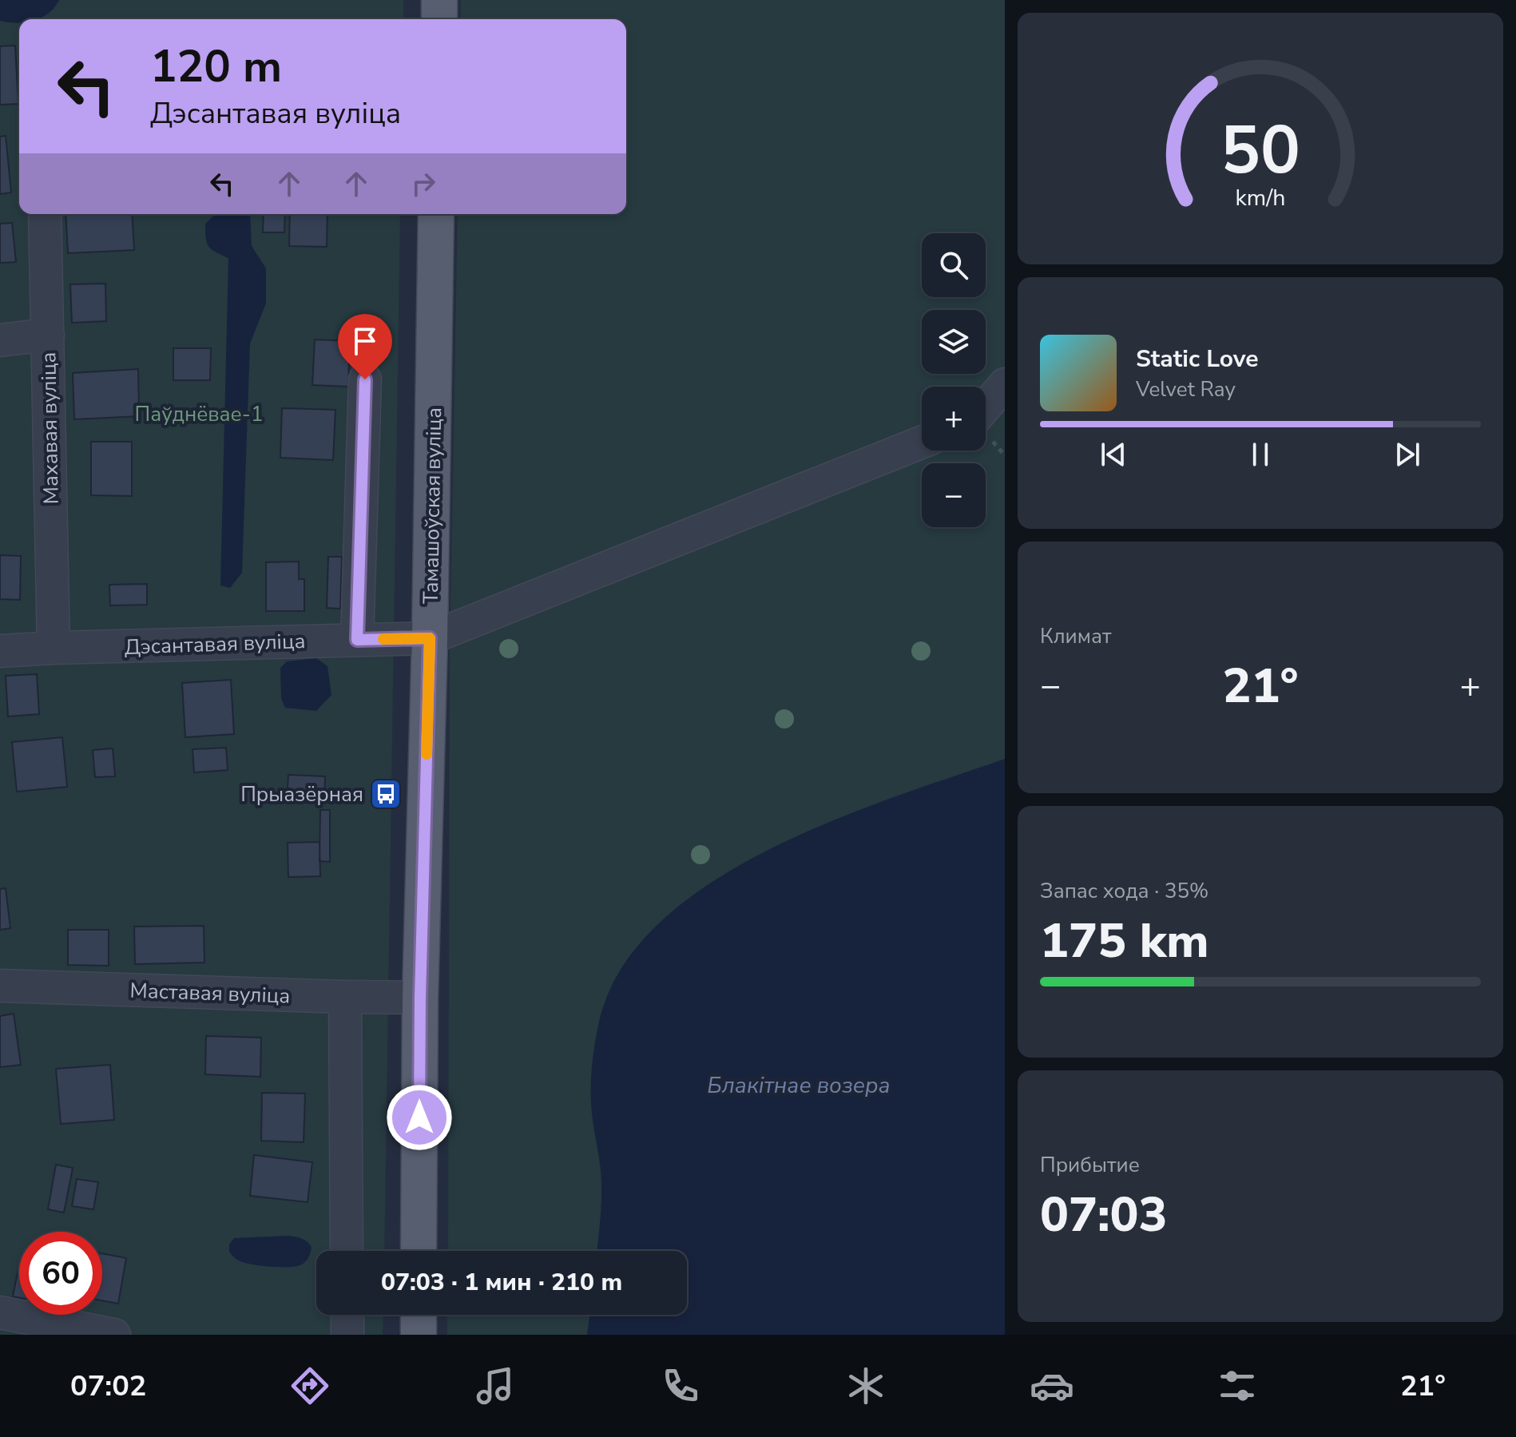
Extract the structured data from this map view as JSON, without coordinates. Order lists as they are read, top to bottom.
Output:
{
  "streets": {
    "main road": ["Тамашоўская вуліца"],
    "lane": ["Махавая вуліца", "Дэсантавая вуліца", "Маставая вуліца"]
  },
  "crossings": [
    ["Махавая вуліца", "Дэсантавая вуліца"],
    ["Тамашоўская вуліца", "Дэсантавая вуліца"],
    ["Тамашоўская вуліца", "Маставая вуліца"]
  ],
  "water": ["Блакітнае возера"],
  "parks": ["Паўднёвае-1"],
  "places": {
    "bus stop": ["Прыазёрная"]
  },
  "page": {
    "turn": ["120 m", "Дэсантавая вуліца"],
    "map_buttons": ["+", "−"],
    "song": ["Static Love", "Velvet Ray"],
    "tile": [
      "Климат",
      ["Запас хода · 35%", "175 km"],
      ["Прибытие", "07:03"]
    ],
    "heat": ["−", "21°", "+"],
    "limit": "60",
    "trip": "07:03 · 1 мин · 210 m",
    "tabs": ["07:02", "21°"],
    "gauge": ["50", "km/h"]
  }
}
